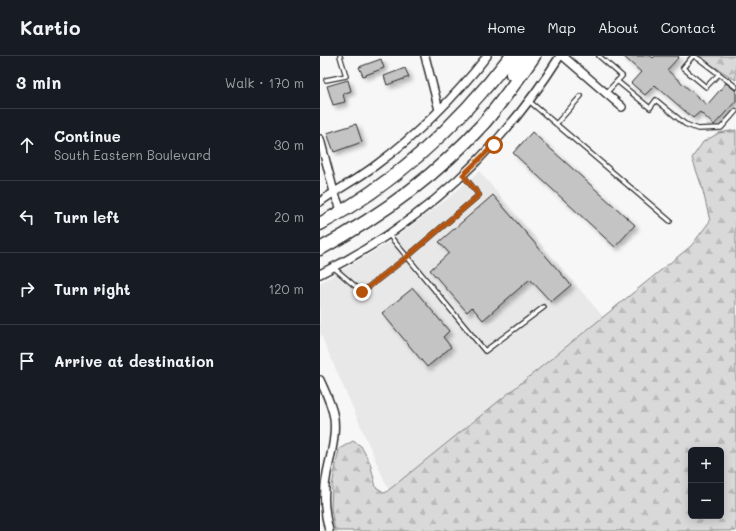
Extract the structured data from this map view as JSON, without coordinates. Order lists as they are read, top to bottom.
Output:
{
  "page": {
    "header": "Kartio",
    "nav": [
      "Home",
      "Map",
      "About",
      "Contact"
    ],
    "heading": ["3 min", "Walk · 170 m"],
    "list": [
      ["Continue", "South Eastern Boulevard", "30 m"],
      ["Turn left", "20 m"],
      ["Turn right", "120 m"],
      "Arrive at destination"
    ],
    "map_buttons": ["+", "−"]
  }
}
